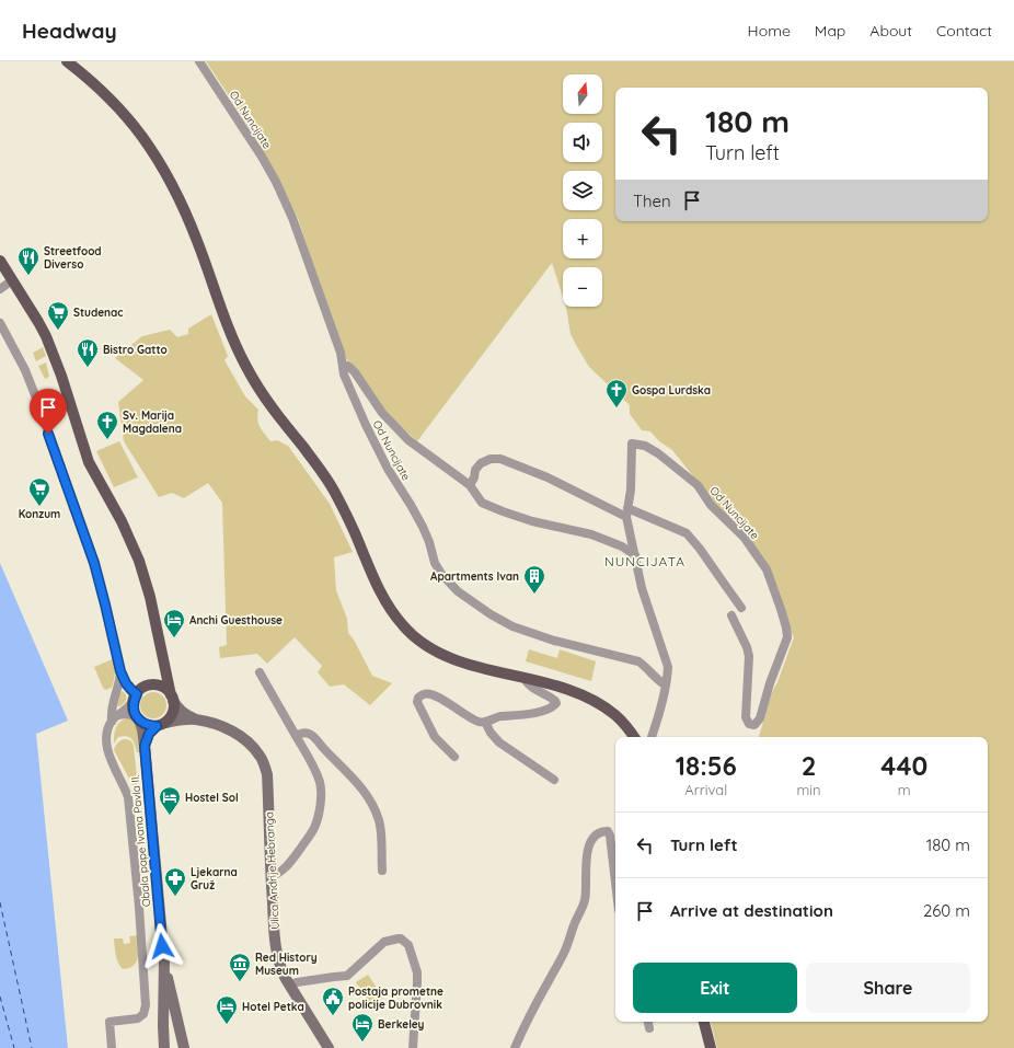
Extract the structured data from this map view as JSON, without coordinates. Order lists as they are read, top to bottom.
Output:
{
  "streets": {
    "street": ["Od Nuncijate", "Obala pape Ivana Pavla II.", "Ulica Andrije Hebranga"]
  },
  "crossings": [
    ["Obala pape Ivana Pavla II.", "Ulica Andrije Hebranga"]
  ],
  "districts": ["NUNCIJATA"],
  "places": {
    "restaurant": ["Streetfood Diverso", "Bistro Gatto"],
    "supermarket": ["Studenac", "Konzum"],
    "church": ["Gospa Lurdska", "Sv. Marija Magdalena"],
    "building": ["Apartments Ivan"],
    "hotel": [
      "Anchi Guesthouse",
      "Hostel Sol",
      "Hotel Petka",
      "Berkeley"
    ],
    "pharmacy": ["Ljekarna Gruž"],
    "museum": ["Red History Museum"],
    "public building": ["Postaja prometne policije Dubrovnik"]
  },
  "north": "top",
  "page": {
    "header": "Headway",
    "nav": [
      "Home",
      "Map",
      "About",
      "Contact"
    ],
    "map_buttons": ["+", "−"],
    "turn": ["180 m", "Turn left"],
    "then": "Then",
    "eta": [
      "18:56",
      "Arrival",
      "2",
      "min",
      "440",
      "m"
    ],
    "list": [
      {
        "name": "Turn left",
        "value": "180 m"
      },
      {
        "name": "Arrive at destination",
        "value": "260 m"
      }
    ],
    "buttons": ["Exit", "Share"]
  }
}
